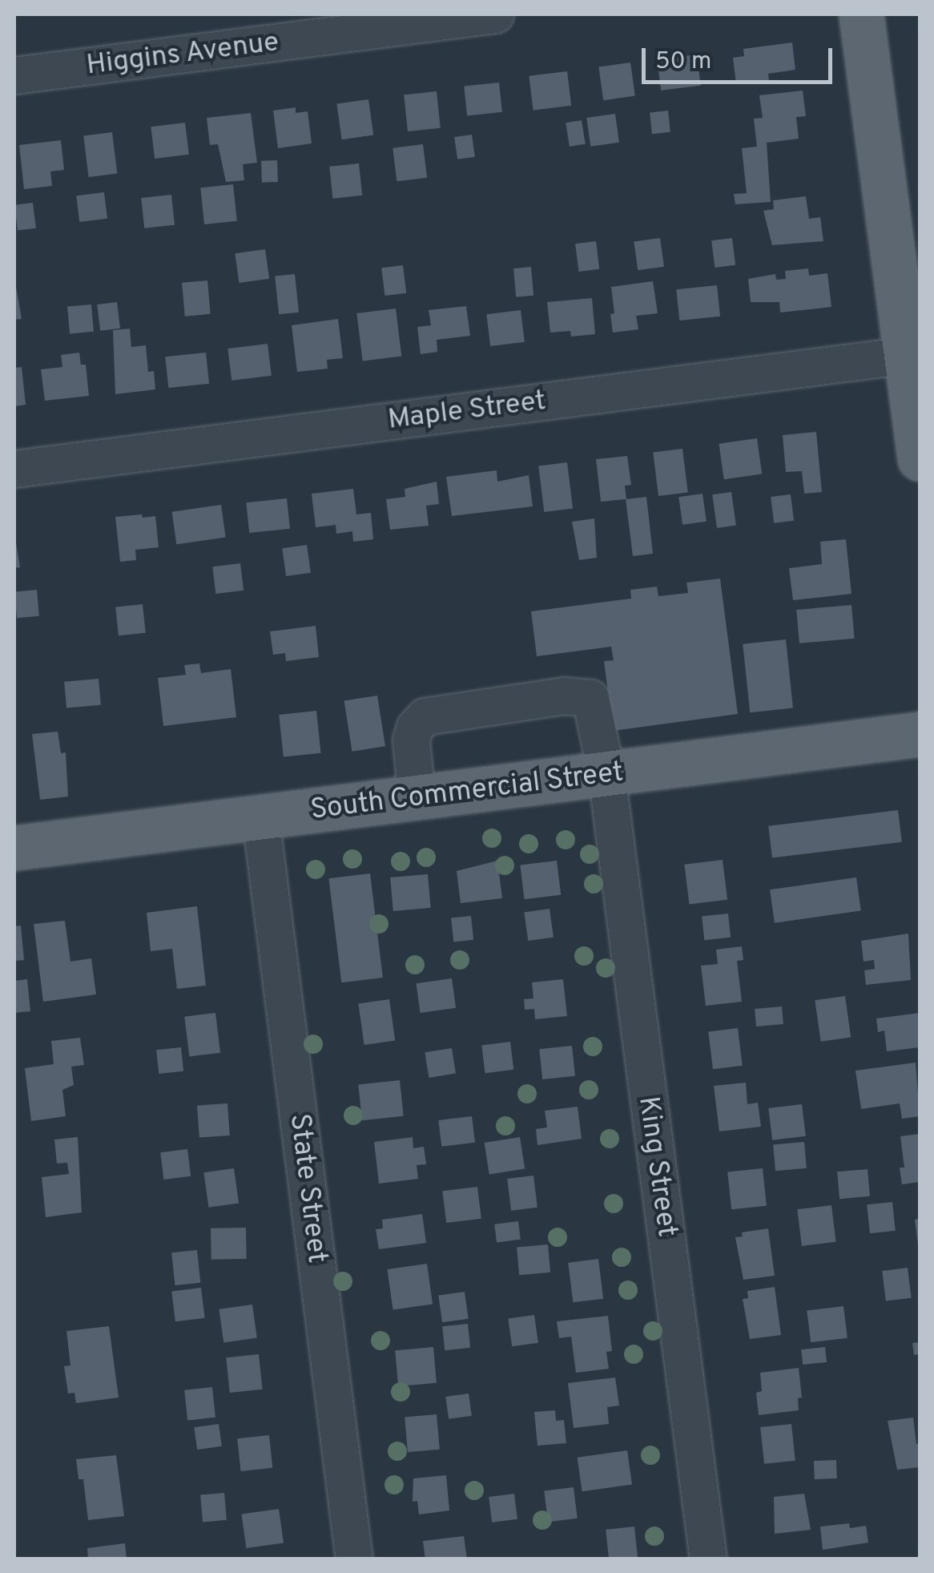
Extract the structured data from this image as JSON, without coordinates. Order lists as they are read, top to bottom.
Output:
{
  "streets": {
    "main road": ["South Commercial Street"],
    "street": [
      "Higgins Avenue",
      "Maple Street",
      "King Street",
      "State Street"
    ]
  },
  "crossings": [
    ["South Commercial Street", "King Street"],
    ["South Commercial Street", "State Street"]
  ],
  "scale_bar": "50 m"
}
